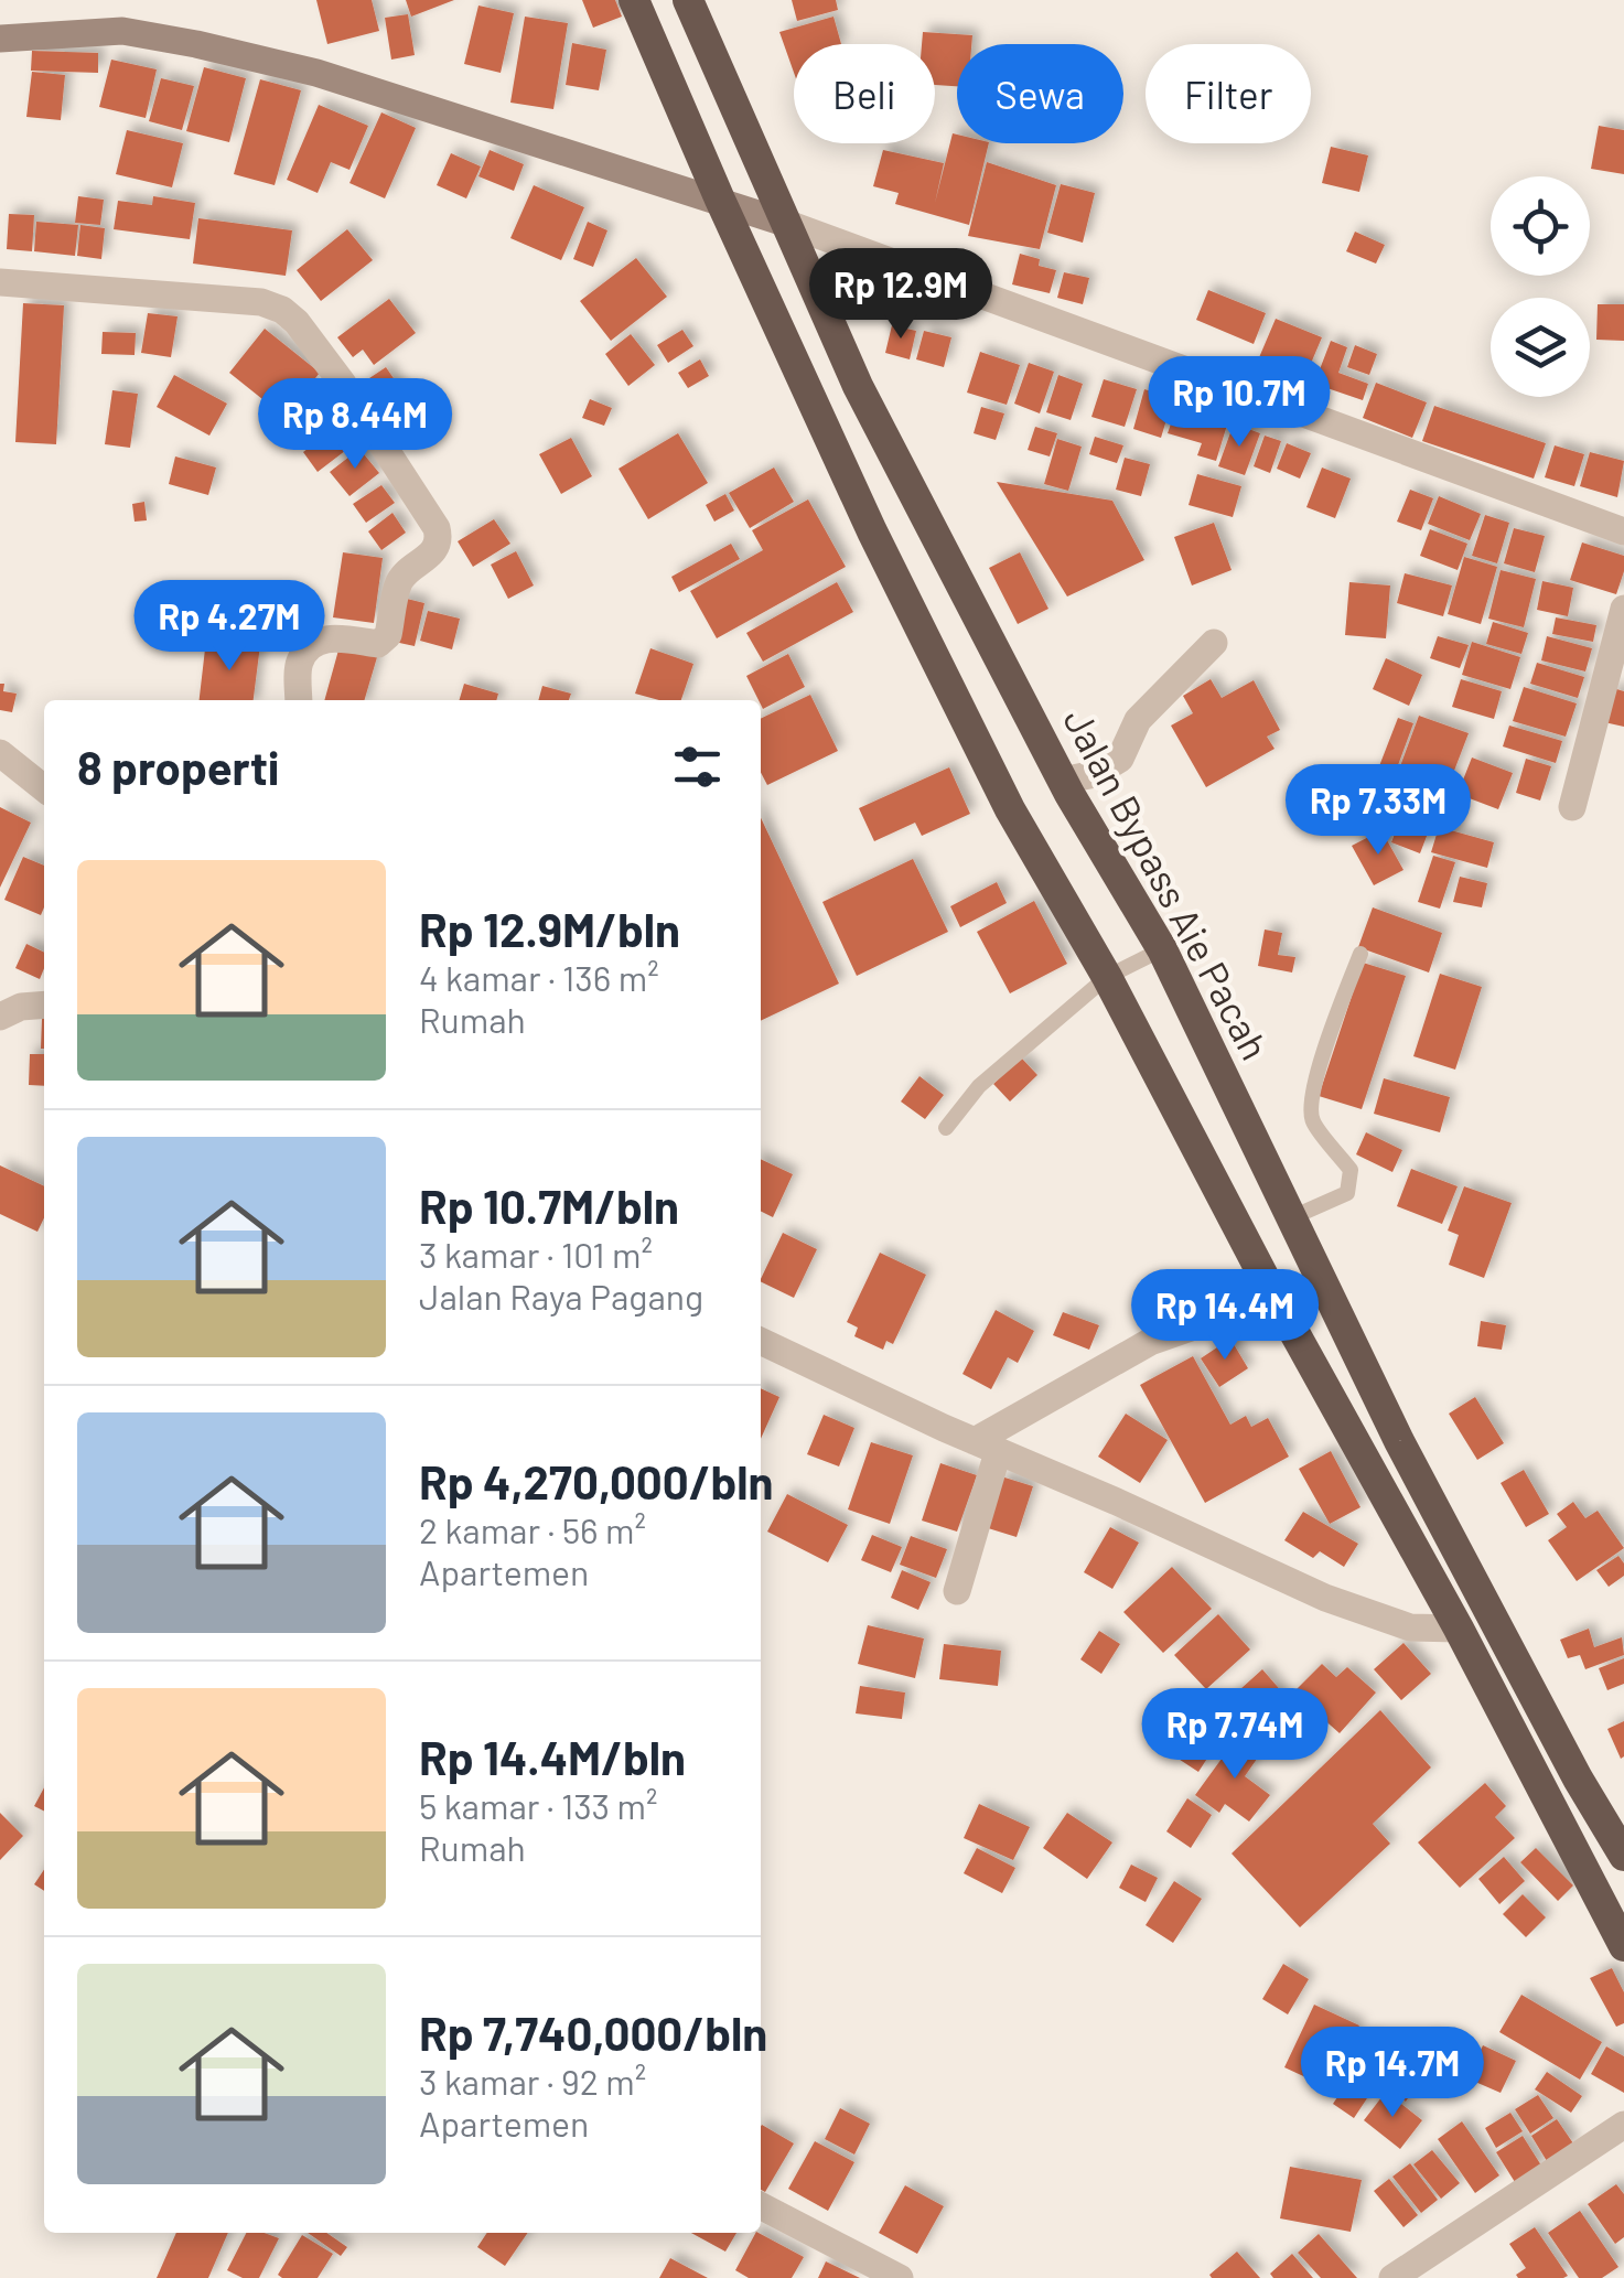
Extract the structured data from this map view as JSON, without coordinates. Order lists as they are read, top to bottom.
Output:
{
  "streets": {
    "highway": ["Jalan Bypass Aie Pacah"]
  },
  "page": {
    "chip": ["Beli", "Sewa", "Filter"],
    "price": [
      "Rp 12.9M",
      "Rp 10.7M",
      "Rp 8.44M",
      "Rp 4.27M",
      "Rp 7.33M",
      "Rp 14.4M",
      "Rp 7.74M",
      "Rp 14.7M"
    ],
    "heading": "8 properti",
    "list": [
      {
        "name": "Rp 12.9M/bln",
        "note": "4 kamar · 136 m² · Rumah"
      },
      {
        "name": "Rp 10.7M/bln",
        "note": "3 kamar · 101 m² · Jalan Raya Pagang"
      },
      {
        "name": "Rp 4,270,000/bln",
        "note": "2 kamar · 56 m² · Apartemen"
      },
      {
        "name": "Rp 14.4M/bln",
        "note": "5 kamar · 133 m² · Rumah"
      },
      {
        "name": "Rp 7,740,000/bln",
        "note": "3 kamar · 92 m² · Apartemen"
      }
    ]
  }
}
